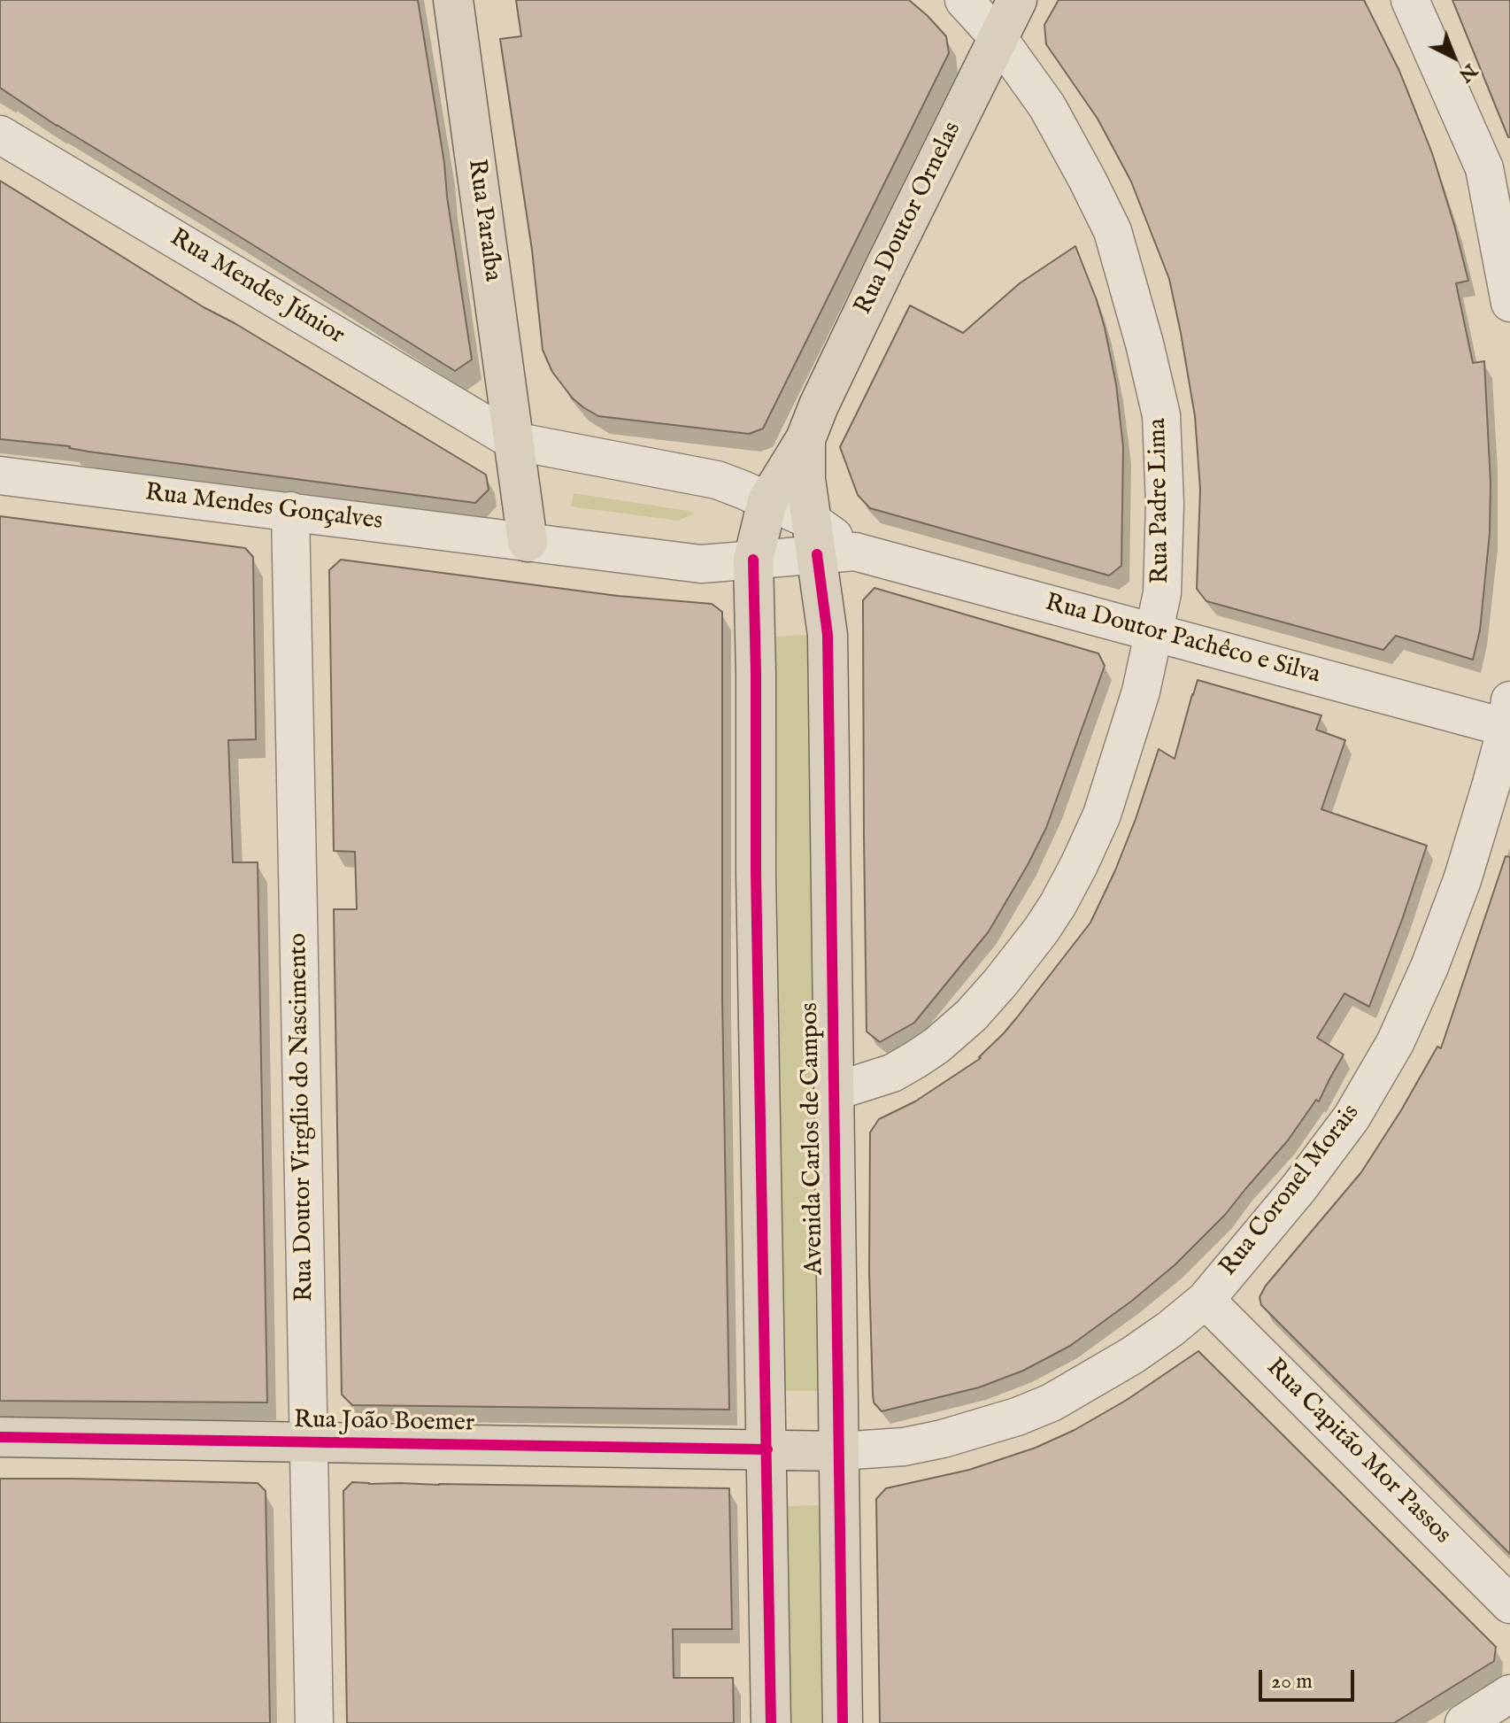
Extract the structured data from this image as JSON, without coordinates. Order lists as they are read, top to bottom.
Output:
{
  "streets": {
    "main road": [
      "Rua Doutor Ornelas",
      "Rua Paraíba",
      "Avenida Carlos de Campos",
      "Rua João Boemer"
    ],
    "street": [
      "Rua Mendes Júnior",
      "Rua Padre Lima",
      "Rua Mendes Gonçalves",
      "Rua Doutor Pachêco e Silva",
      "Rua Doutor Virgílio do Nascimento",
      "Rua Coronel Morais",
      "Rua Capitão Mor Passos"
    ]
  },
  "crossings": [
    ["Rua Doutor Ornelas", "Rua Mendes Júnior"],
    ["Rua Doutor Ornelas", "Rua Padre Lima"],
    ["Rua Doutor Ornelas", "Rua Mendes Gonçalves"],
    ["Rua Doutor Ornelas", "Rua Doutor Pachêco e Silva"],
    ["Rua Doutor Ornelas", "Avenida Carlos de Campos"],
    ["Rua Paraíba", "Rua Mendes Júnior"],
    ["Rua Paraíba", "Rua Mendes Gonçalves"],
    ["Rua Mendes Júnior", "Rua Doutor Pachêco e Silva"],
    ["Rua Mendes Júnior", "Avenida Carlos de Campos"],
    ["Rua Padre Lima", "Rua Doutor Pachêco e Silva"],
    ["Rua Padre Lima", "Avenida Carlos de Campos"],
    ["Rua Mendes Gonçalves", "Rua Doutor Pachêco e Silva"],
    ["Rua Mendes Gonçalves", "Rua Doutor Virgílio do Nascimento"],
    ["Rua Doutor Pachêco e Silva", "Avenida Carlos de Campos"],
    ["Rua Doutor Pachêco e Silva", "Rua Coronel Morais"],
    ["Rua Doutor Virgílio do Nascimento", "Rua João Boemer"],
    ["Avenida Carlos de Campos", "Rua Coronel Morais"],
    ["Avenida Carlos de Campos", "Rua João Boemer"],
    ["Rua Coronel Morais", "Rua João Boemer"],
    ["Rua Coronel Morais", "Rua Capitão Mor Passos"]
  ],
  "scale_bar": "20 m",
  "north": "bottom right"
}
